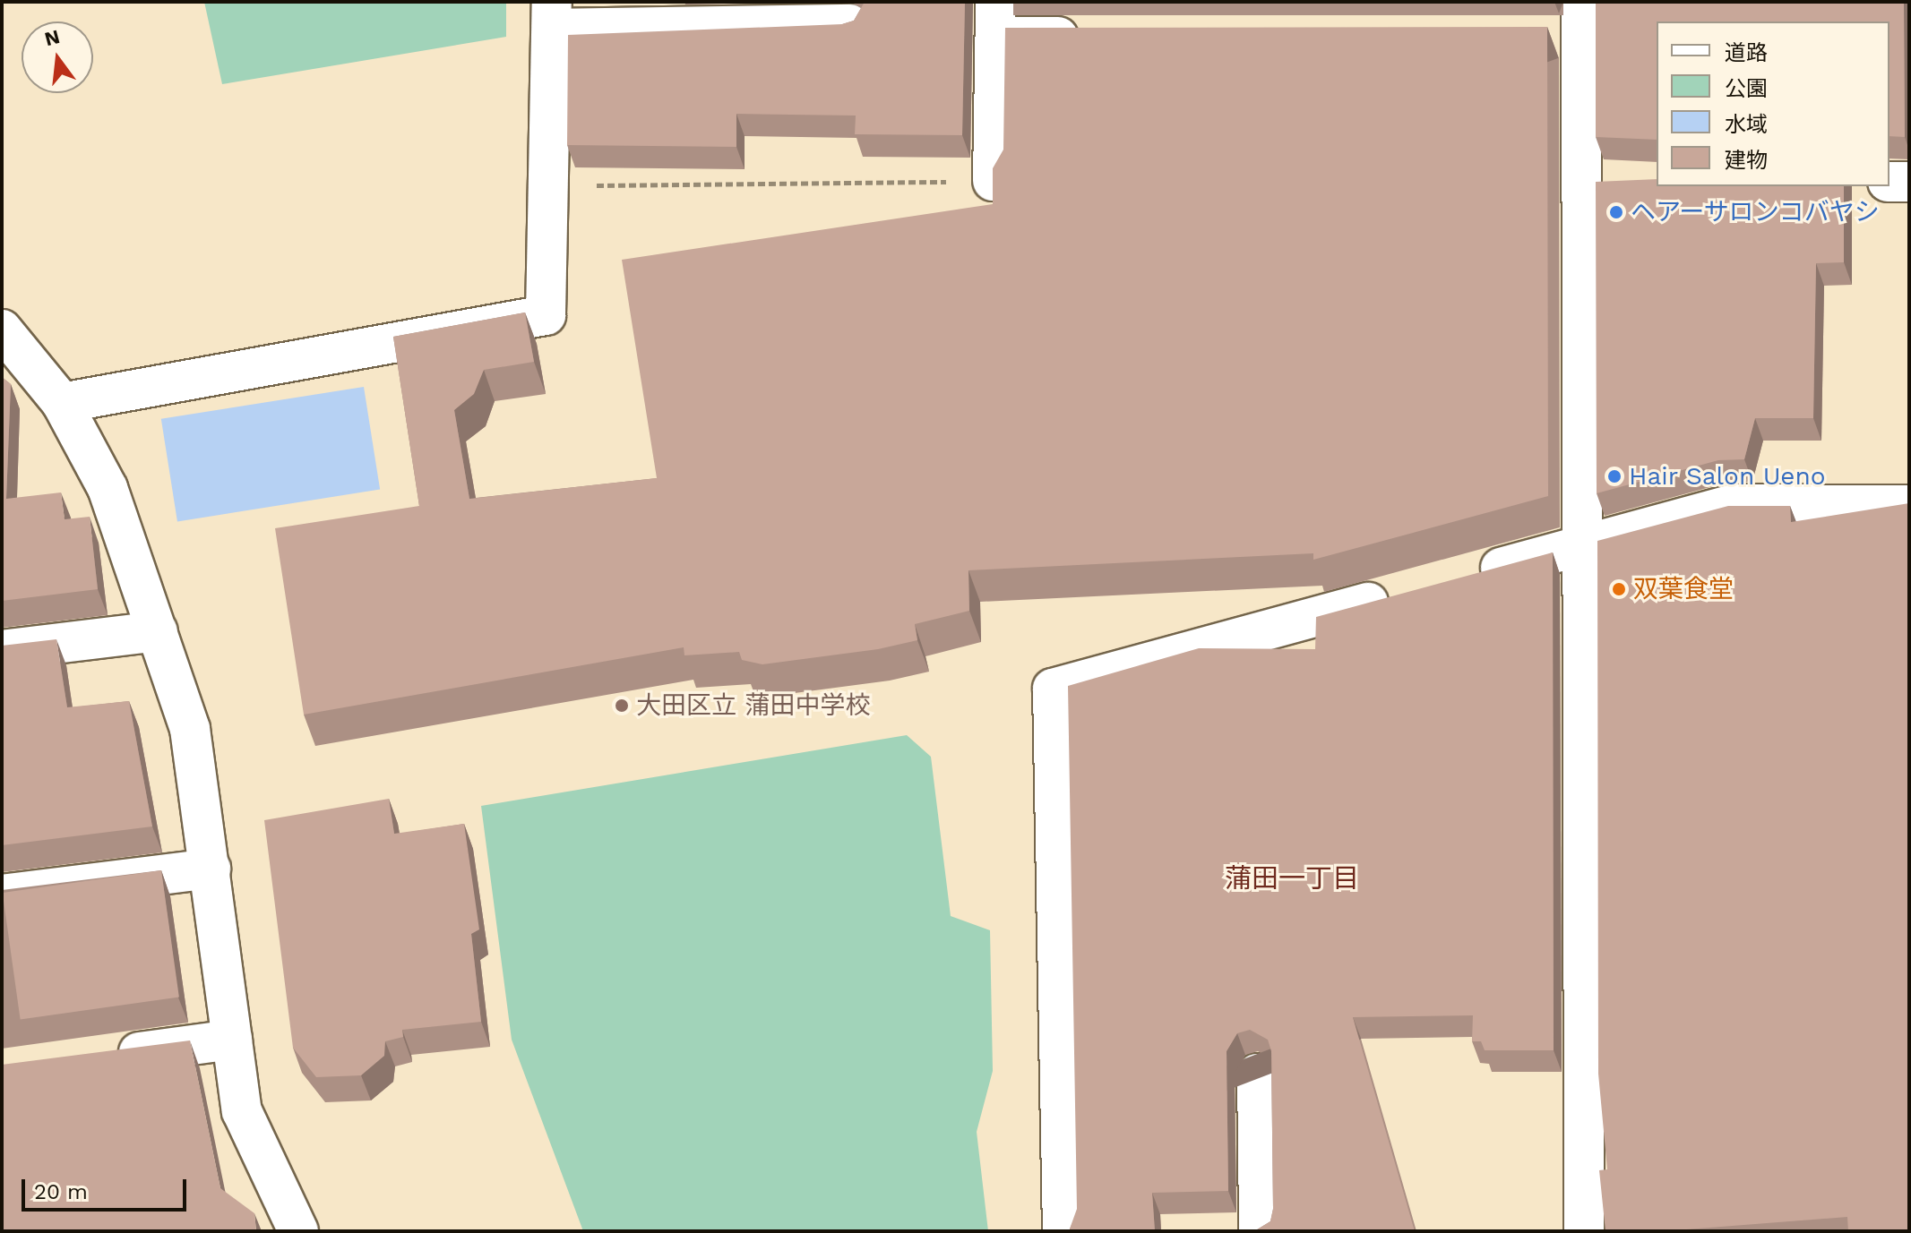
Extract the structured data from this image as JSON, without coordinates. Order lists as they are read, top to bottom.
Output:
{
  "districts": ["蒲田一丁目"],
  "places": [
    "ヘアーサロンコバヤシ",
    "Hair Salon Ueno",
    "双葉食堂",
    "大田区立 蒲田中学校"
  ],
  "legend": [
    "道路",
    "公園",
    "水域",
    "建物"
  ],
  "scale_bar": "20 m",
  "north": "top"
}
